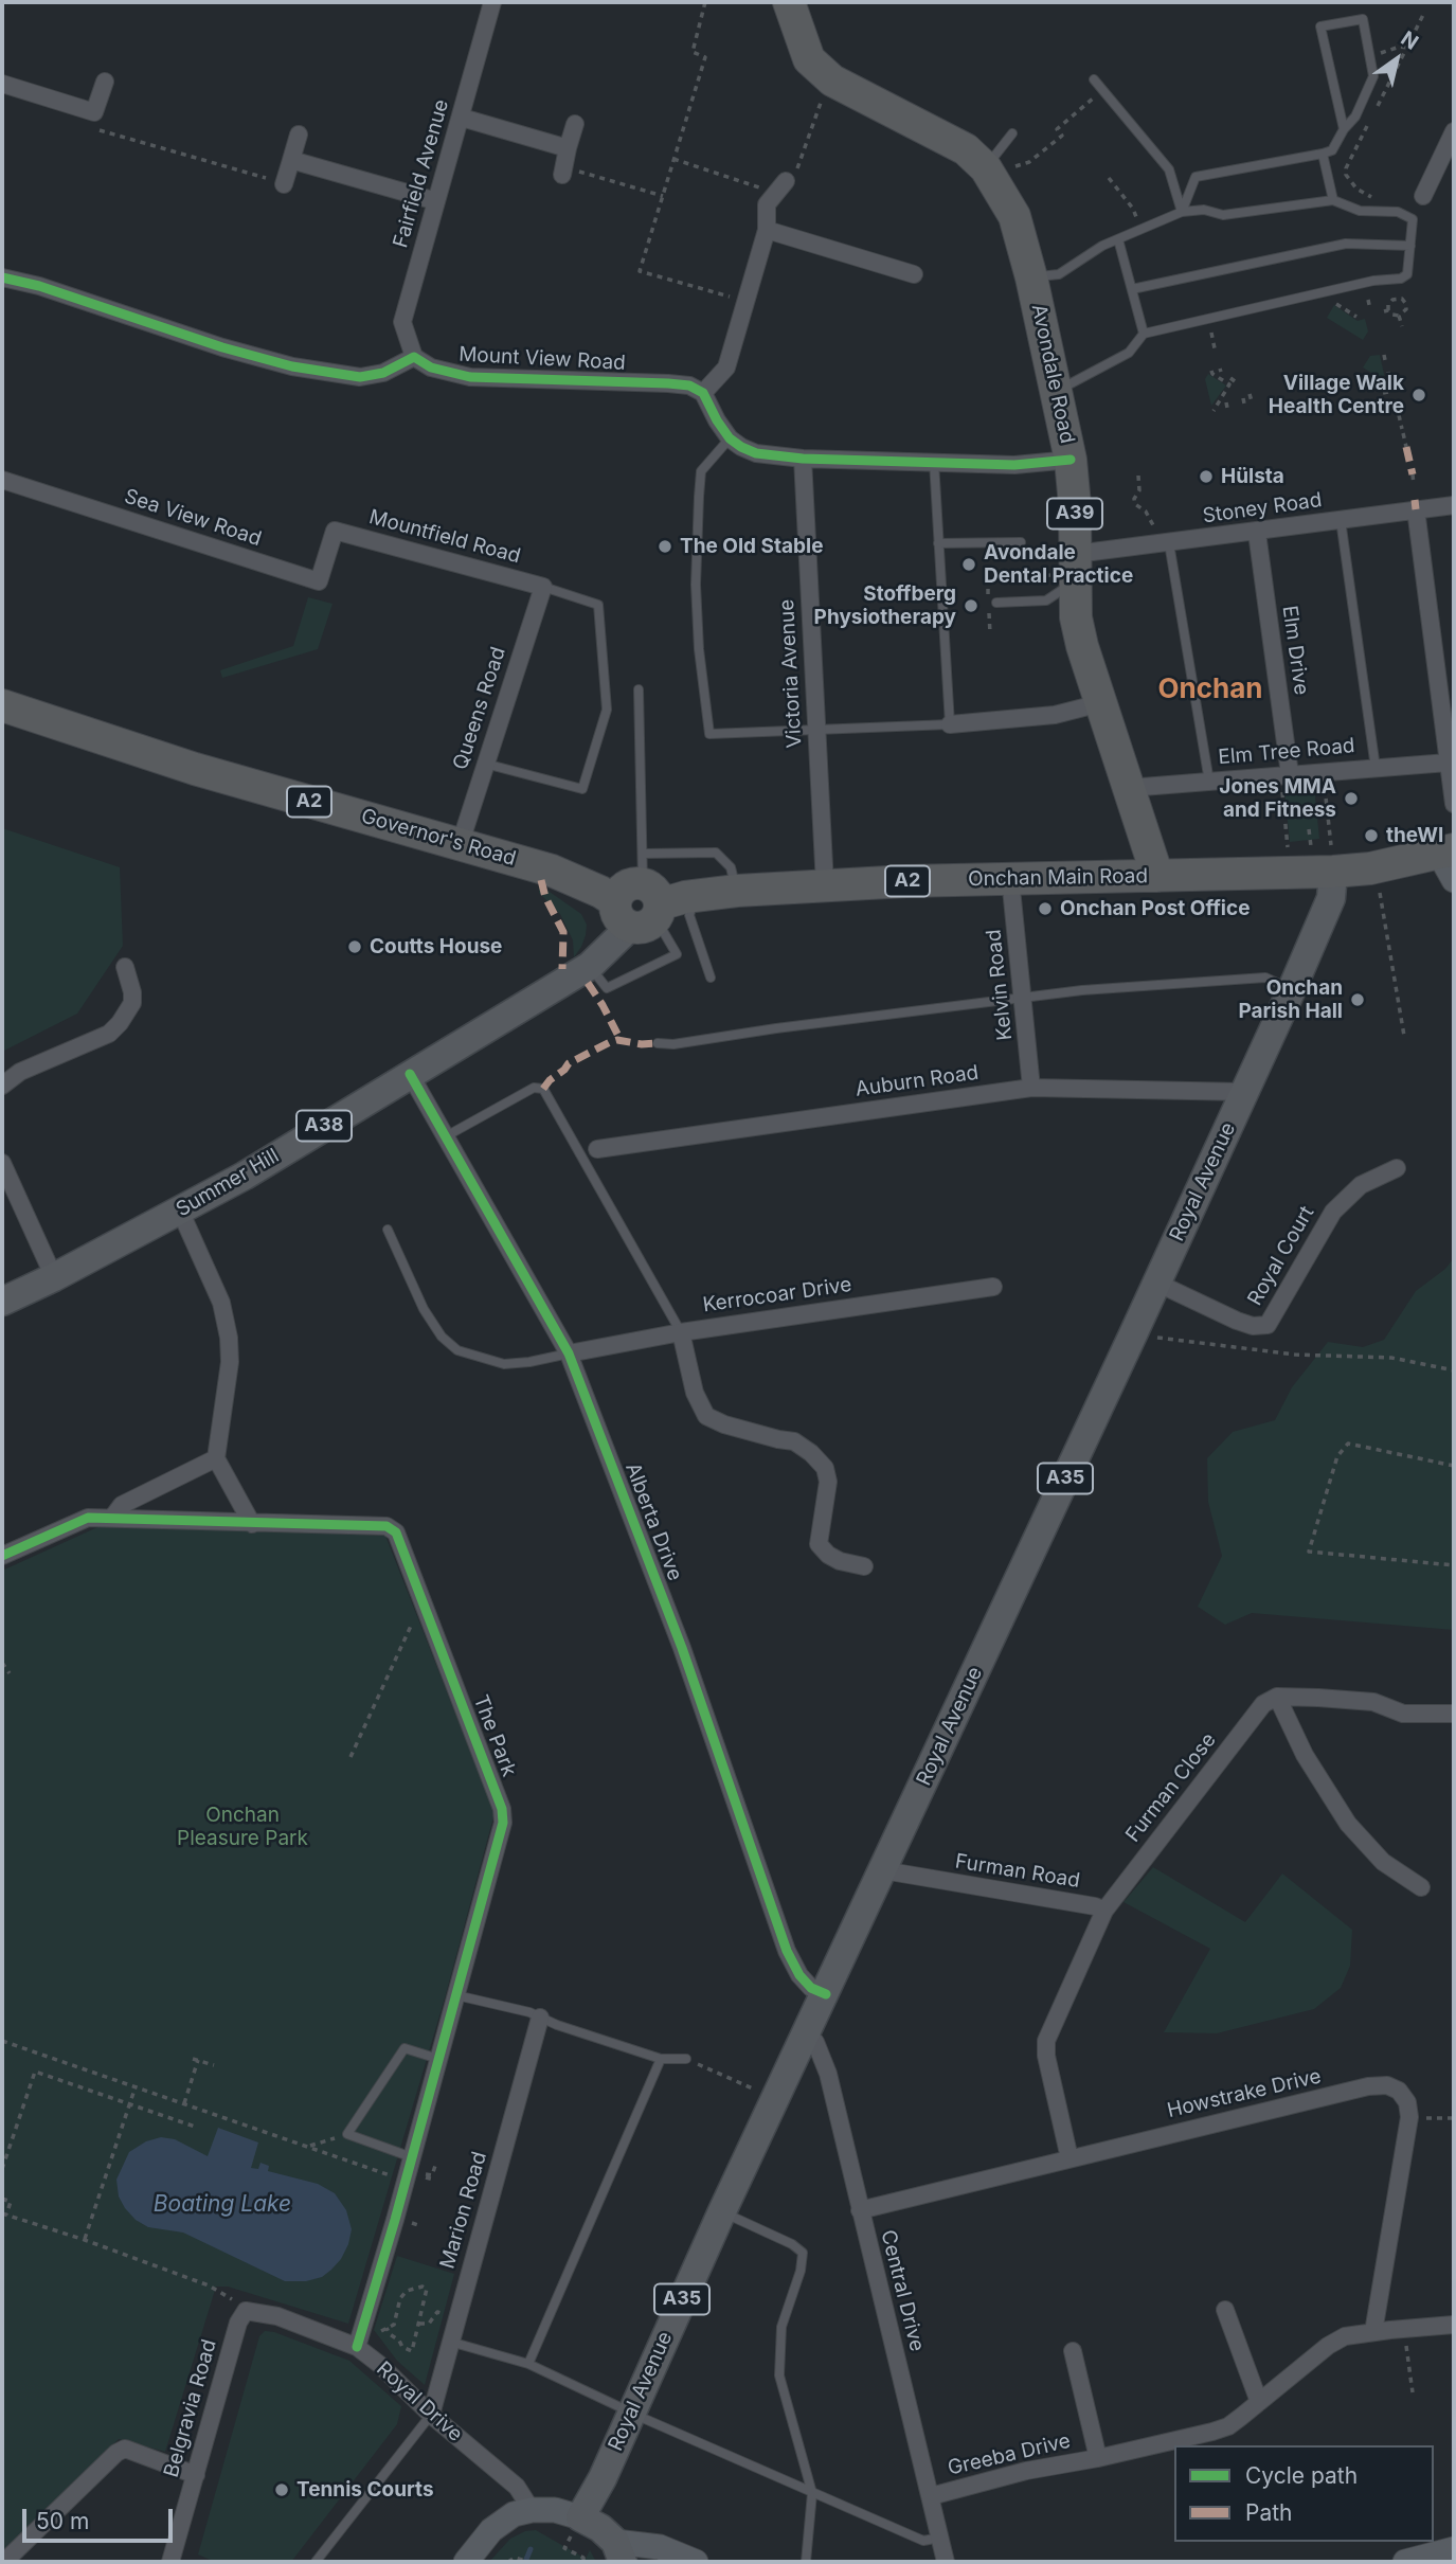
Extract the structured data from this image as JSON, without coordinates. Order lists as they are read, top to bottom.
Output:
{
  "streets": {
    "highway": [
      "Avondale Road",
      "A39",
      "A2",
      "Governor's Road",
      "Onchan Main Road"
    ],
    "main road": [
      "A38",
      "Royal Avenue",
      "Summer Hill",
      "A35"
    ],
    "street": [
      "Fairfield Avenue",
      "Mount View Road",
      "Stoney Road",
      "Sea View Road",
      "Mountfield Road",
      "Elm Drive",
      "Victoria Avenue",
      "Queens Road",
      "Elm Tree Road",
      "Kelvin Road",
      "Auburn Road",
      "Royal Court",
      "Kerrocoar Drive",
      "Alberta Drive",
      "The Park",
      "Furman Close",
      "Furman Road",
      "Howstrake Drive",
      "Marion Road",
      "Central Drive",
      "Royal Drive",
      "Belgravia Road",
      "Greeba Drive"
    ]
  },
  "crossings": [
    ["Fairfield Avenue", "Mount View Road"],
    ["Avondale Road", "Stoney Road"],
    ["Avondale Road", "Elm Tree Road"],
    ["Avondale Road", "Onchan Main Road"],
    ["Stoney Road", "Elm Drive"],
    ["Sea View Road", "Mountfield Road"],
    ["Mountfield Road", "Queens Road"],
    ["Elm Drive", "Elm Tree Road"],
    ["Victoria Avenue", "Onchan Main Road"],
    ["Queens Road", "Governor's Road"],
    ["Governor's Road", "Onchan Main Road"],
    ["Governor's Road", "Summer Hill"],
    ["Onchan Main Road", "Kelvin Road"],
    ["Onchan Main Road", "Royal Avenue"],
    ["Onchan Main Road", "Summer Hill"],
    ["Kelvin Road", "Auburn Road"],
    ["Auburn Road", "Royal Avenue"],
    ["Royal Avenue", "Royal Court"],
    ["Royal Avenue", "Alberta Drive"],
    ["Royal Avenue", "Furman Road"],
    ["Royal Avenue", "Central Drive"],
    ["Summer Hill", "Alberta Drive"],
    ["Kerrocoar Drive", "Alberta Drive"],
    ["The Park", "Royal Drive"],
    ["Furman Close", "Furman Road"],
    ["Howstrake Drive", "Central Drive"],
    ["Marion Road", "Royal Drive"],
    ["Central Drive", "Greeba Drive"],
    ["Royal Drive", "Belgravia Road"]
  ],
  "districts": ["Onchan"],
  "water": ["Boating Lake"],
  "parks": ["Onchan Pleasure Park"],
  "places": [
    "Village Walk Health Centre",
    "Hülsta",
    "The Old Stable",
    "Avondale Dental Practice",
    "Stoffberg Physiotherapy",
    "Jones MMA and Fitness",
    "theWI",
    "Onchan Post Office",
    "Coutts House",
    "Onchan Parish Hall",
    "Tennis Courts"
  ],
  "legend": ["Cycle path", "Path"],
  "scale_bar": "50 m",
  "north": "top right"
}
